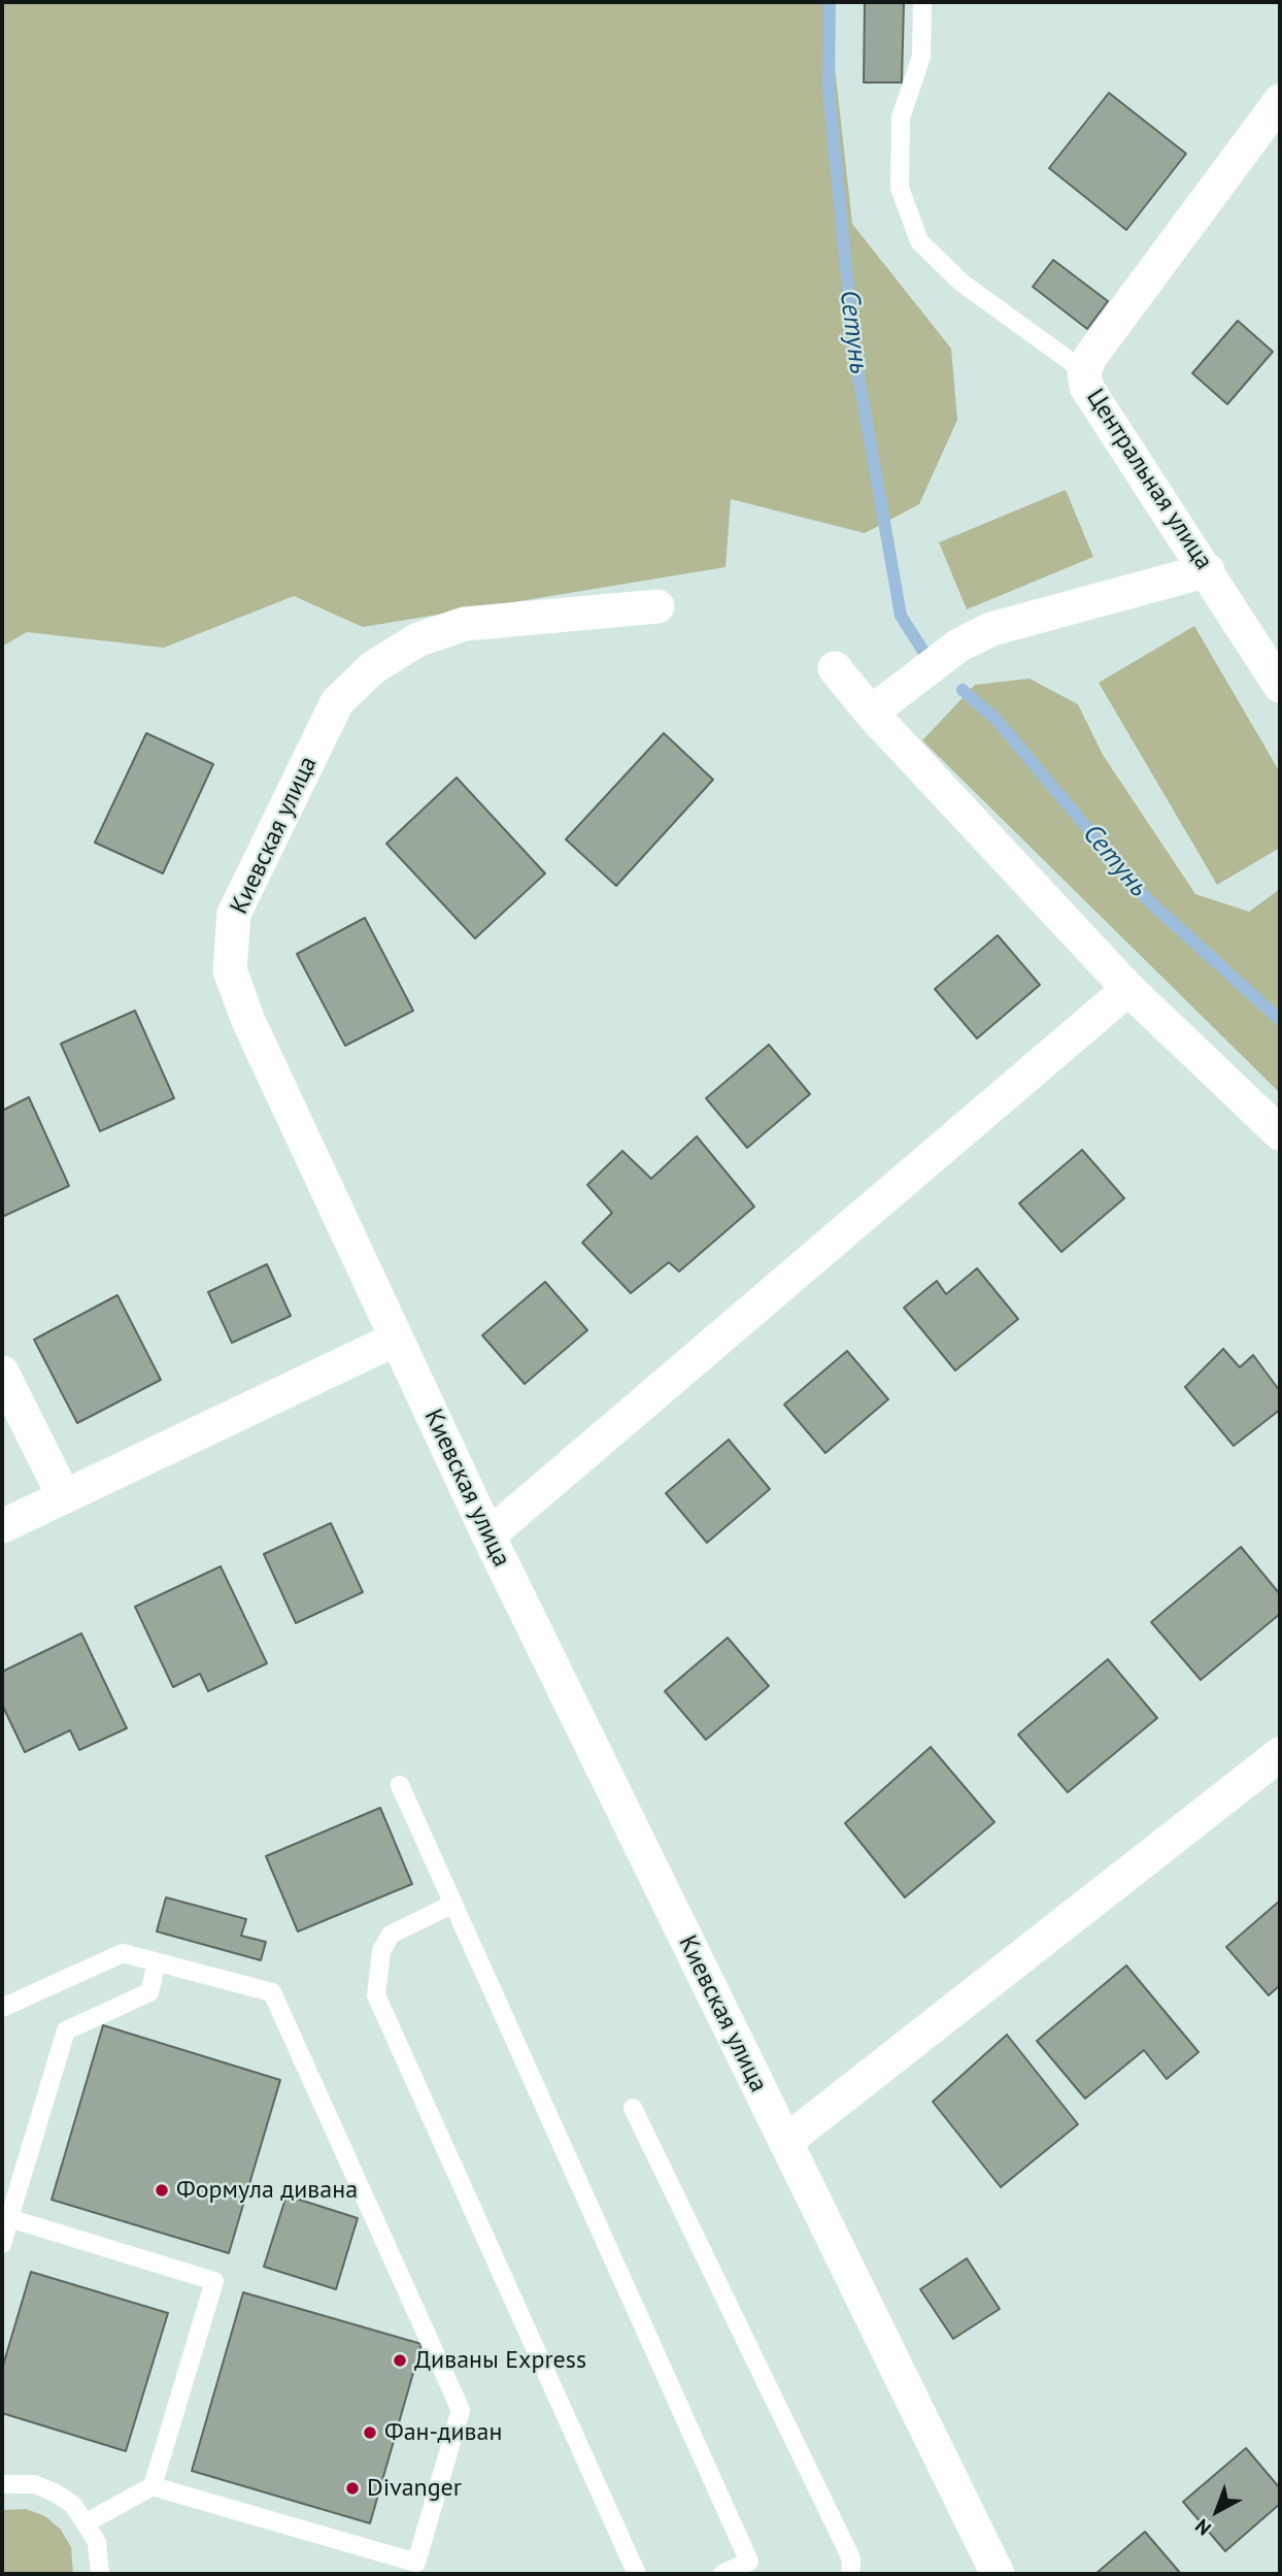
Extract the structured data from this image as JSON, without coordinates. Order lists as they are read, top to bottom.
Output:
{
  "streets": {
    "street": ["Центральная улица", "Киевская улица"]
  },
  "water": ["Сетунь"],
  "places": [
    "Формула дивана",
    "Диваны Express",
    "Фан-диван",
    "Divanger"
  ],
  "north": "bottom left"
}
